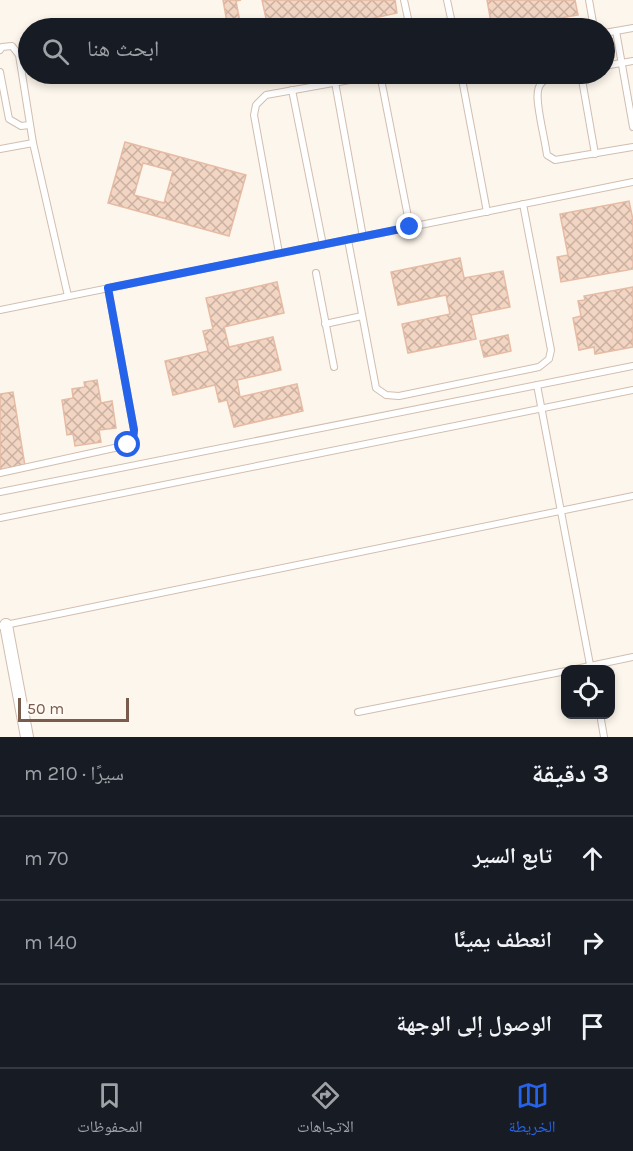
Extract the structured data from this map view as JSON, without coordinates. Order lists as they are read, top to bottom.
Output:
{
  "scale_bar": "50 m",
  "page": {
    "search": "ابحث هنا",
    "scale": "50 m",
    "heading": ["3 دقيقة", "سيرًا · 210 m"],
    "list": [
      ["تابع السير", "70 m"],
      ["انعطف يمينًا", "140 m"],
      "الوصول إلى الوجهة"
    ],
    "nav": ["الخريطة", "الاتجاهات", "المحفوظات"]
  }
}
